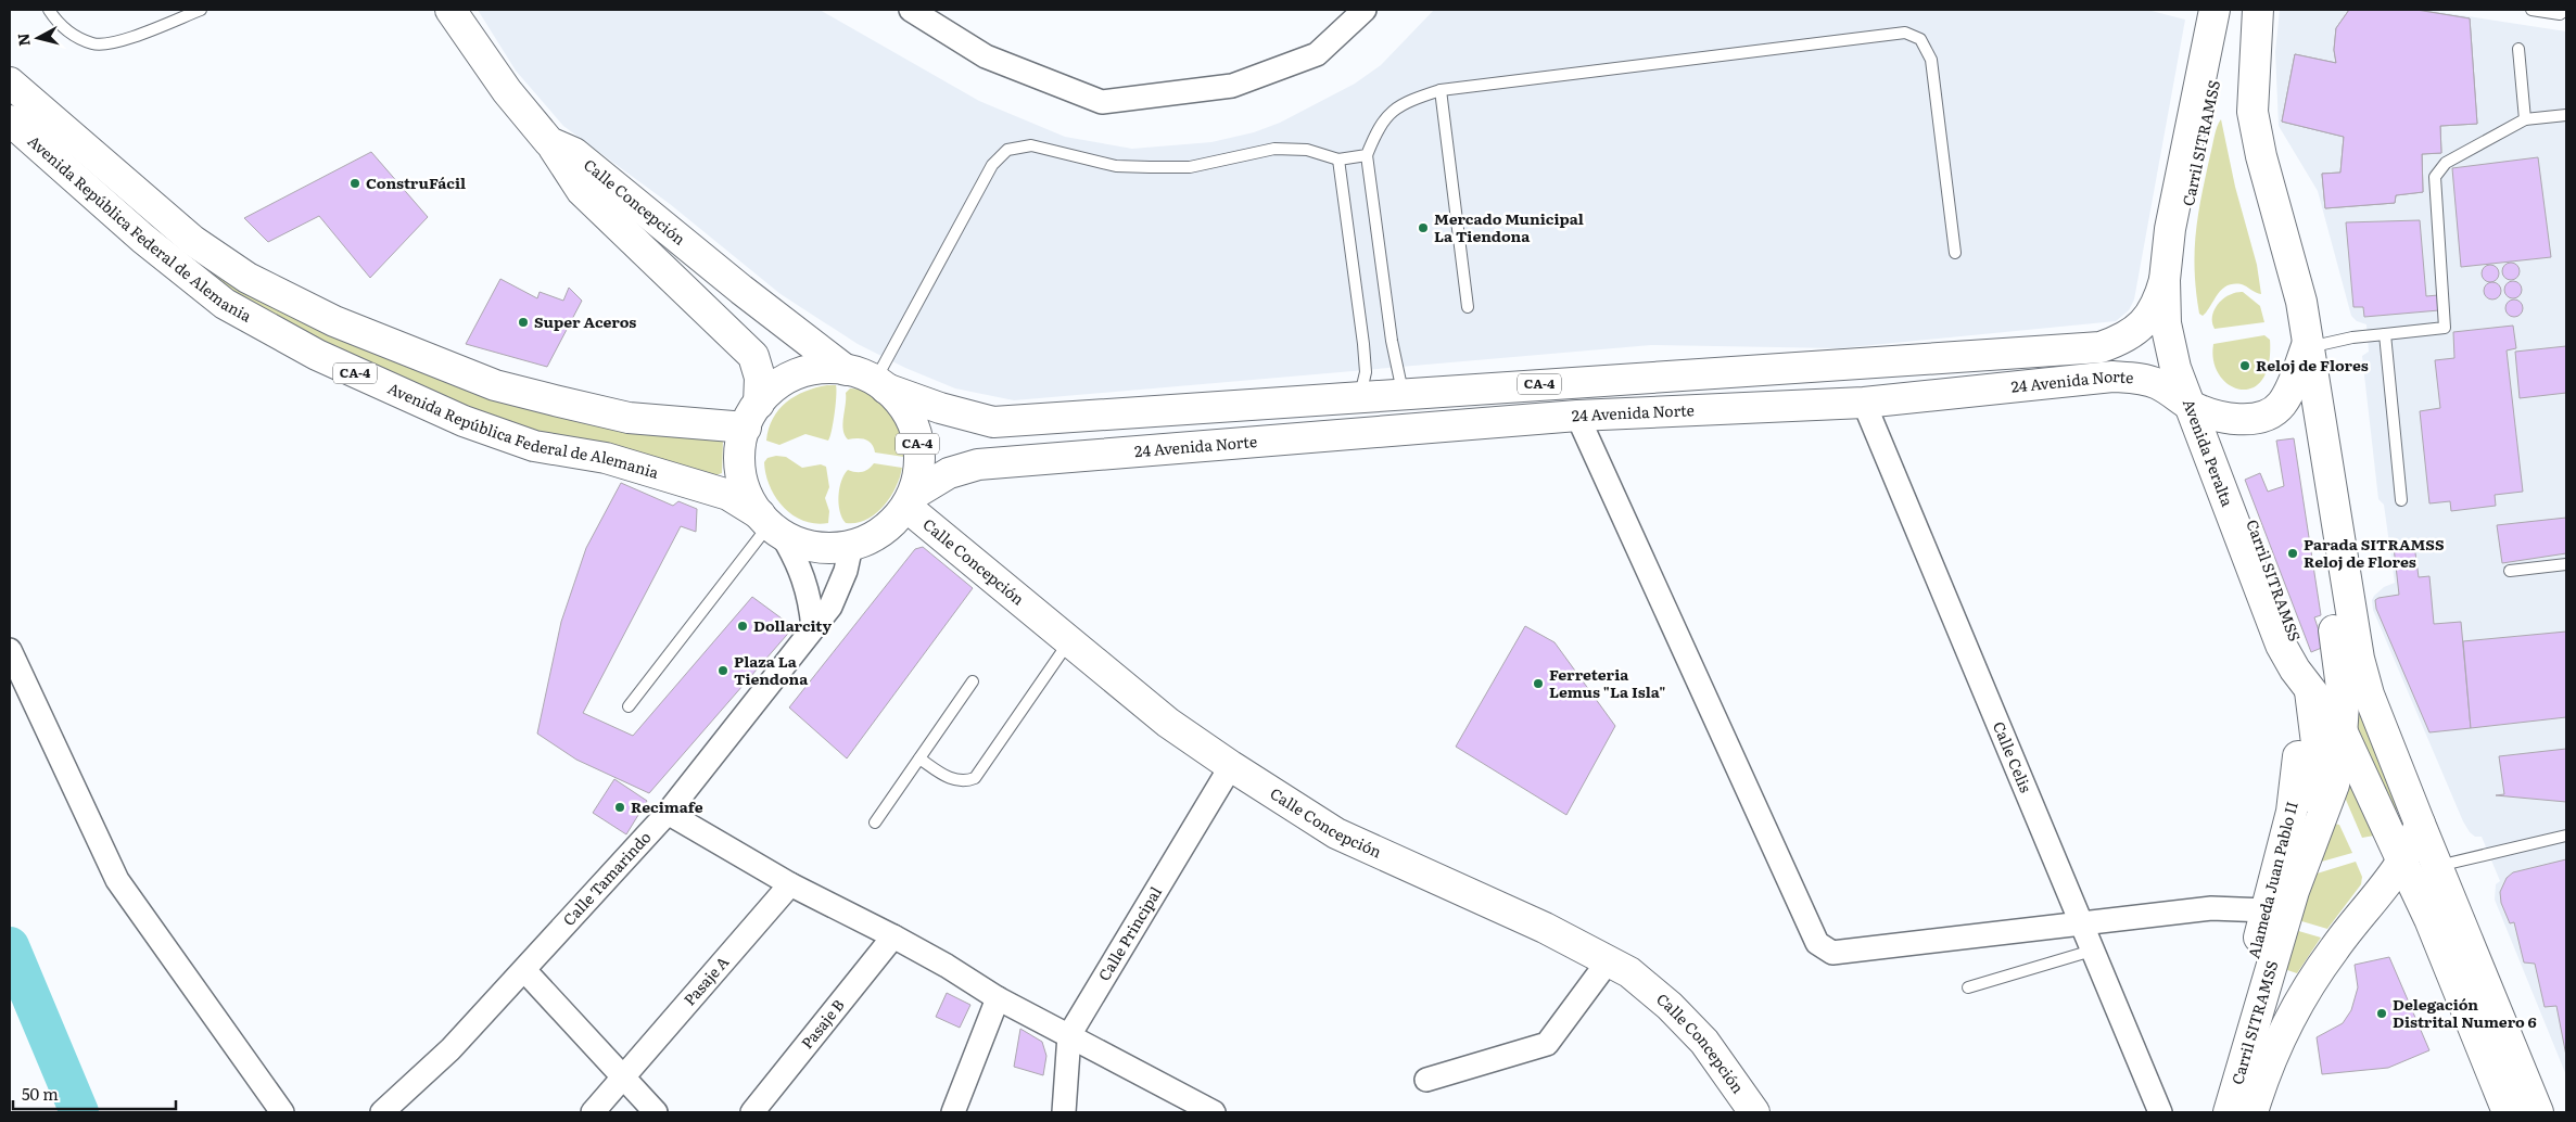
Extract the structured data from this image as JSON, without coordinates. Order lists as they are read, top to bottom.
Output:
{
  "streets": {
    "main road": [
      "Carril SITRAMSS",
      "Calle Concepción",
      "Avenida República Federal de Alemania",
      "CA-4",
      "24 Avenida Norte",
      "Avenida Peralta",
      "Alameda Juan Pablo II"
    ],
    "street": [
      "Calle Celis",
      "Calle Tamarindo",
      "Calle Principal",
      "Pasaje A",
      "Pasaje B"
    ]
  },
  "crossings": [
    ["Carril SITRAMSS", "24 Avenida Norte"],
    ["Carril SITRAMSS", "Avenida Peralta"],
    ["Calle Concepción", "Avenida República Federal de Alemania"],
    ["Calle Concepción", "CA-4"],
    ["Calle Concepción", "24 Avenida Norte"],
    ["Calle Concepción", "Calle Tamarindo"],
    ["Calle Concepción", "Calle Principal"],
    ["Avenida República Federal de Alemania", "CA-4"],
    ["Avenida República Federal de Alemania", "24 Avenida Norte"],
    ["Avenida República Federal de Alemania", "Calle Tamarindo"],
    ["CA-4", "24 Avenida Norte"],
    ["CA-4", "Avenida Peralta"],
    ["CA-4", "Calle Tamarindo"],
    ["24 Avenida Norte", "Avenida Peralta"],
    ["24 Avenida Norte", "Calle Celis"],
    ["24 Avenida Norte", "Calle Tamarindo"],
    ["Avenida Peralta", "Alameda Juan Pablo II"]
  ],
  "places": [
    "ConstruFácil",
    "Mercado Municipal La Tiendona",
    "Super Aceros",
    "Reloj de Flores",
    "Parada SITRAMSS Reloj de Flores",
    "Dollarcity",
    "Plaza La Tiendona",
    "Ferreteria Lemus \"La Isla\"",
    "Recimafe",
    "Delegación Distrital Numero 6"
  ],
  "scale_bar": "50 m",
  "north": "left"
}
